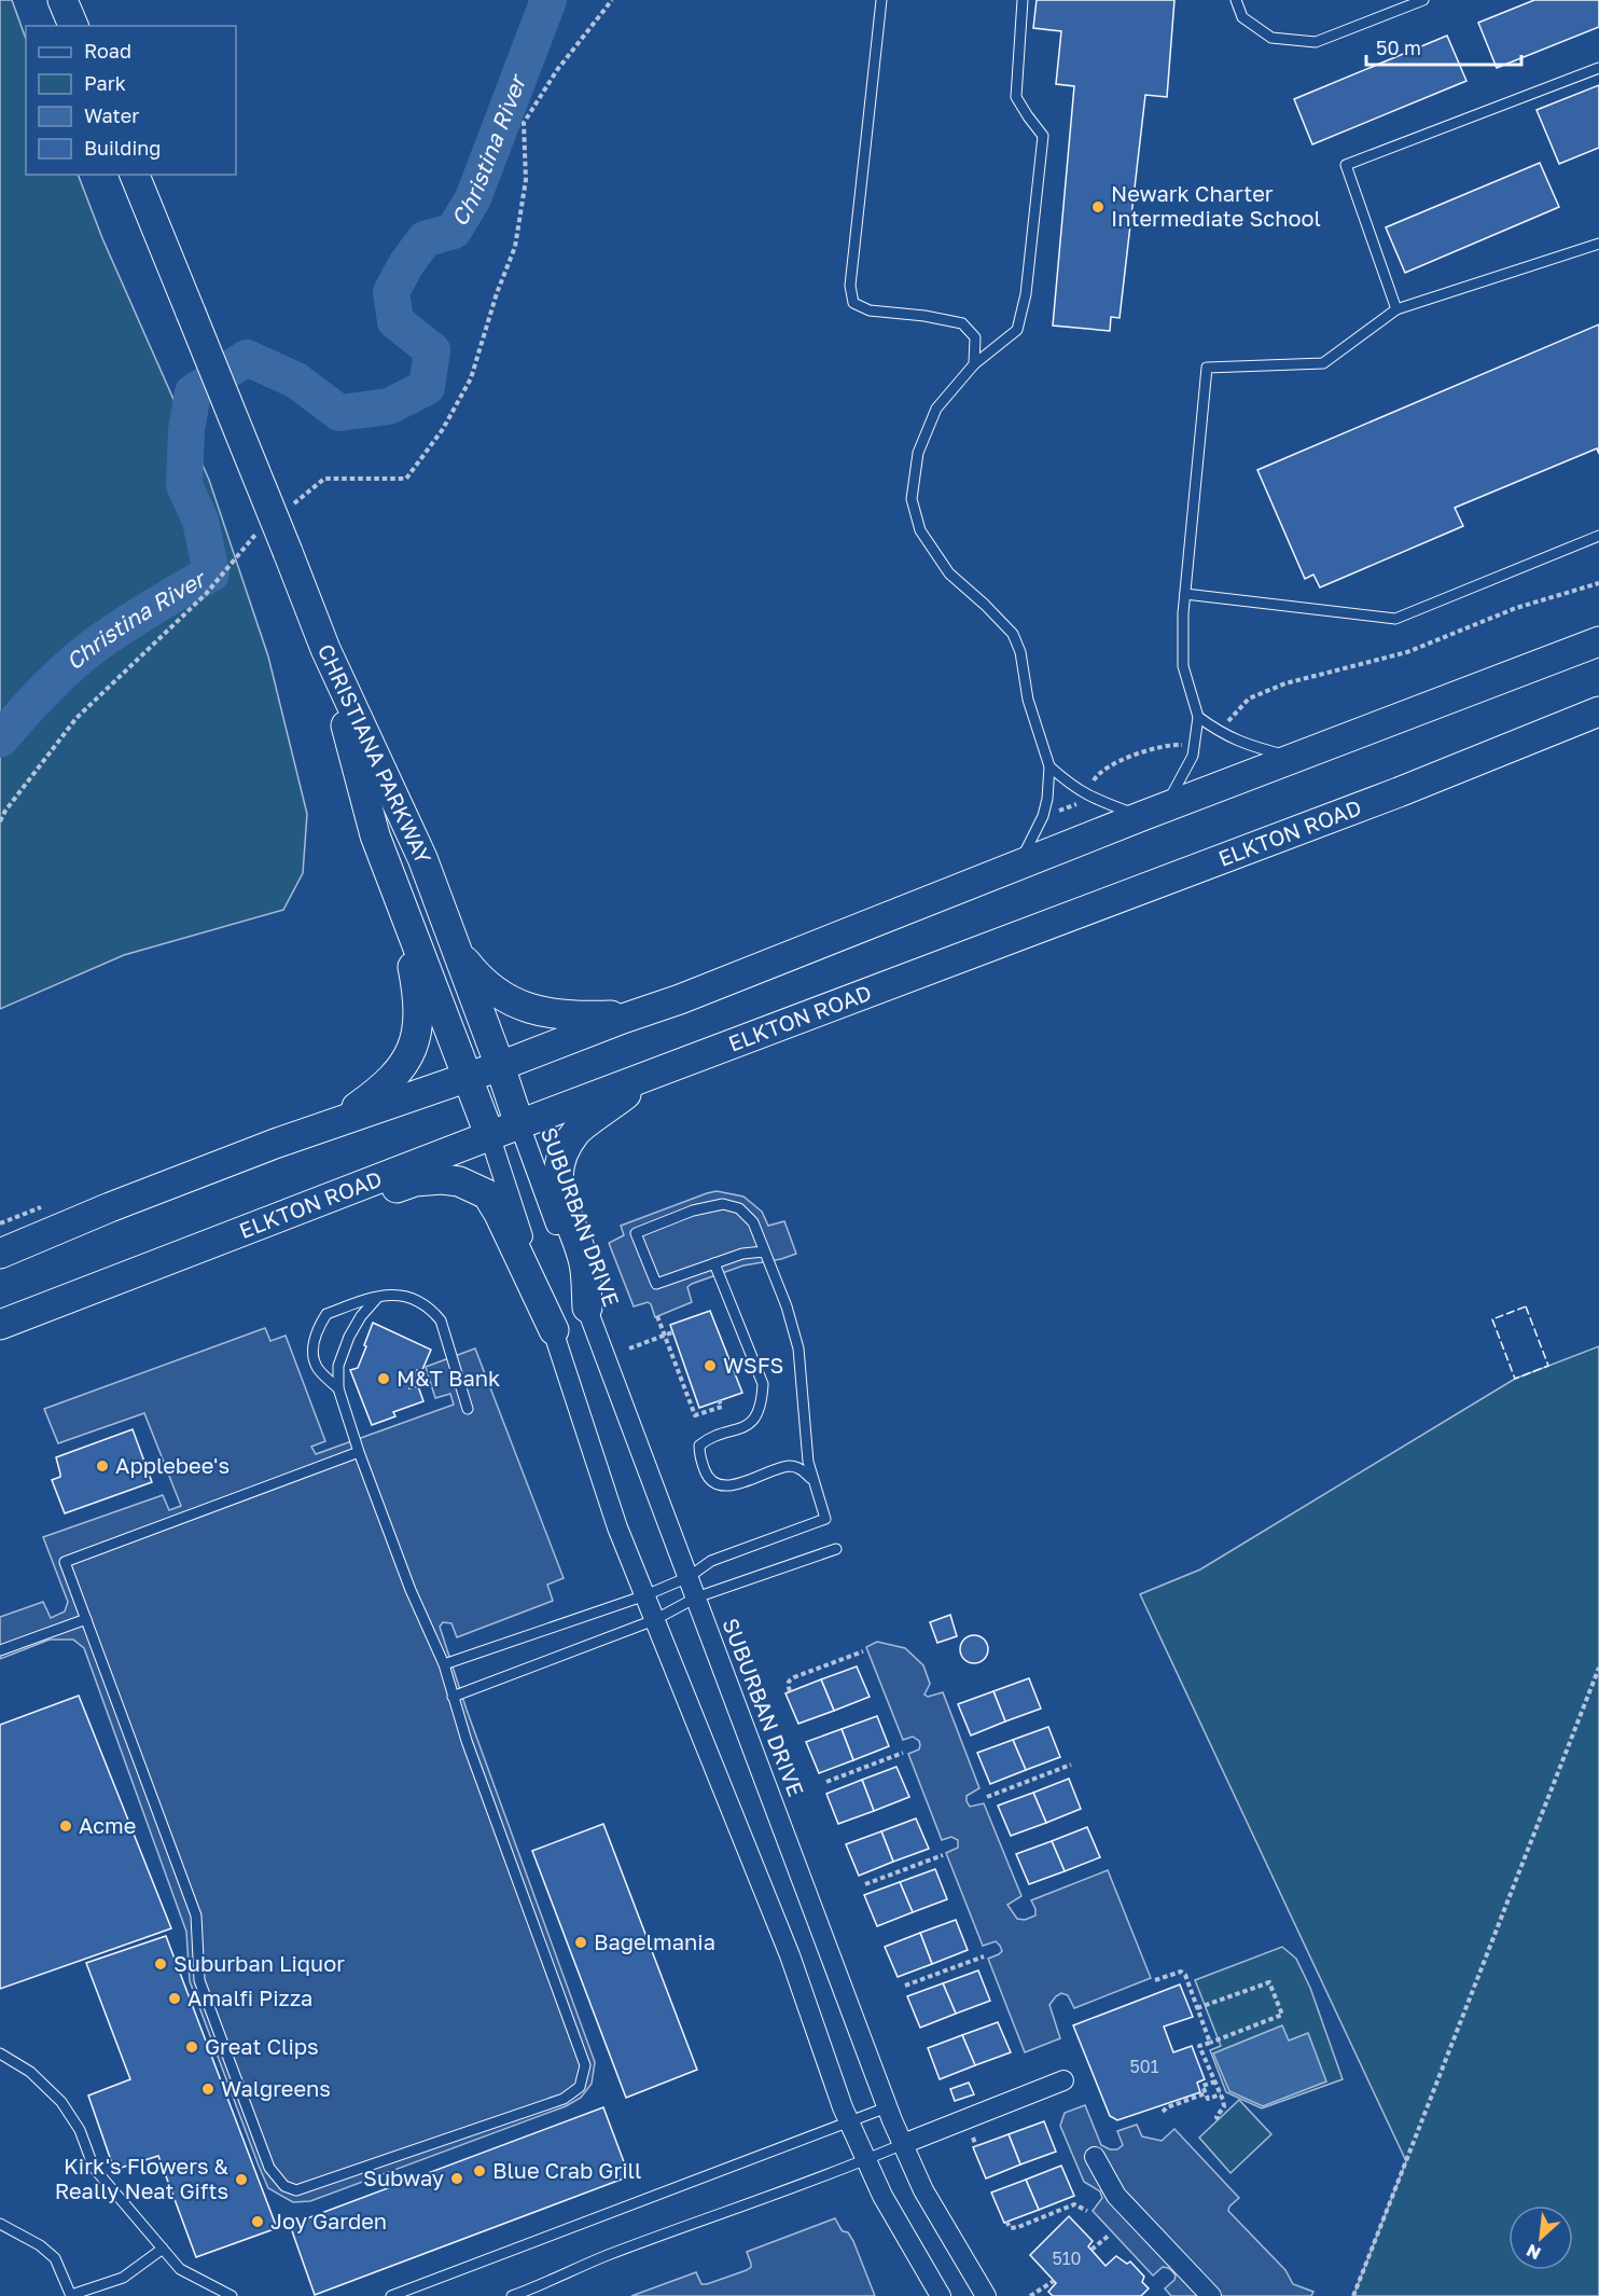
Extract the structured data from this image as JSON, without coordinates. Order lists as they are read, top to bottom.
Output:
{
  "streets": {
    "main road": ["CHRISTIANA PARKWAY", "ELKTON ROAD"],
    "street": ["SUBURBAN DRIVE"]
  },
  "crossings": [
    ["CHRISTIANA PARKWAY", "ELKTON ROAD"],
    ["CHRISTIANA PARKWAY", "SUBURBAN DRIVE"],
    ["ELKTON ROAD", "SUBURBAN DRIVE"]
  ],
  "water": ["Christina River"],
  "places": [
    "Newark Charter Intermediate School",
    "WSFS",
    "M&T Bank",
    "Applebee's",
    "Acme",
    "Bagelmania",
    "Suburban Liquor",
    "Amalfi Pizza",
    "Great Clips",
    "Walgreens",
    "Blue Crab Grill",
    "Subway",
    "Kirk's Flowers & Really Neat Gifts",
    "Joy Garden"
  ],
  "house_numbers": ["501", "510"],
  "legend": [
    "Road",
    "Park",
    "Water",
    "Building"
  ],
  "scale_bar": "50 m",
  "north": "bottom left"
}
